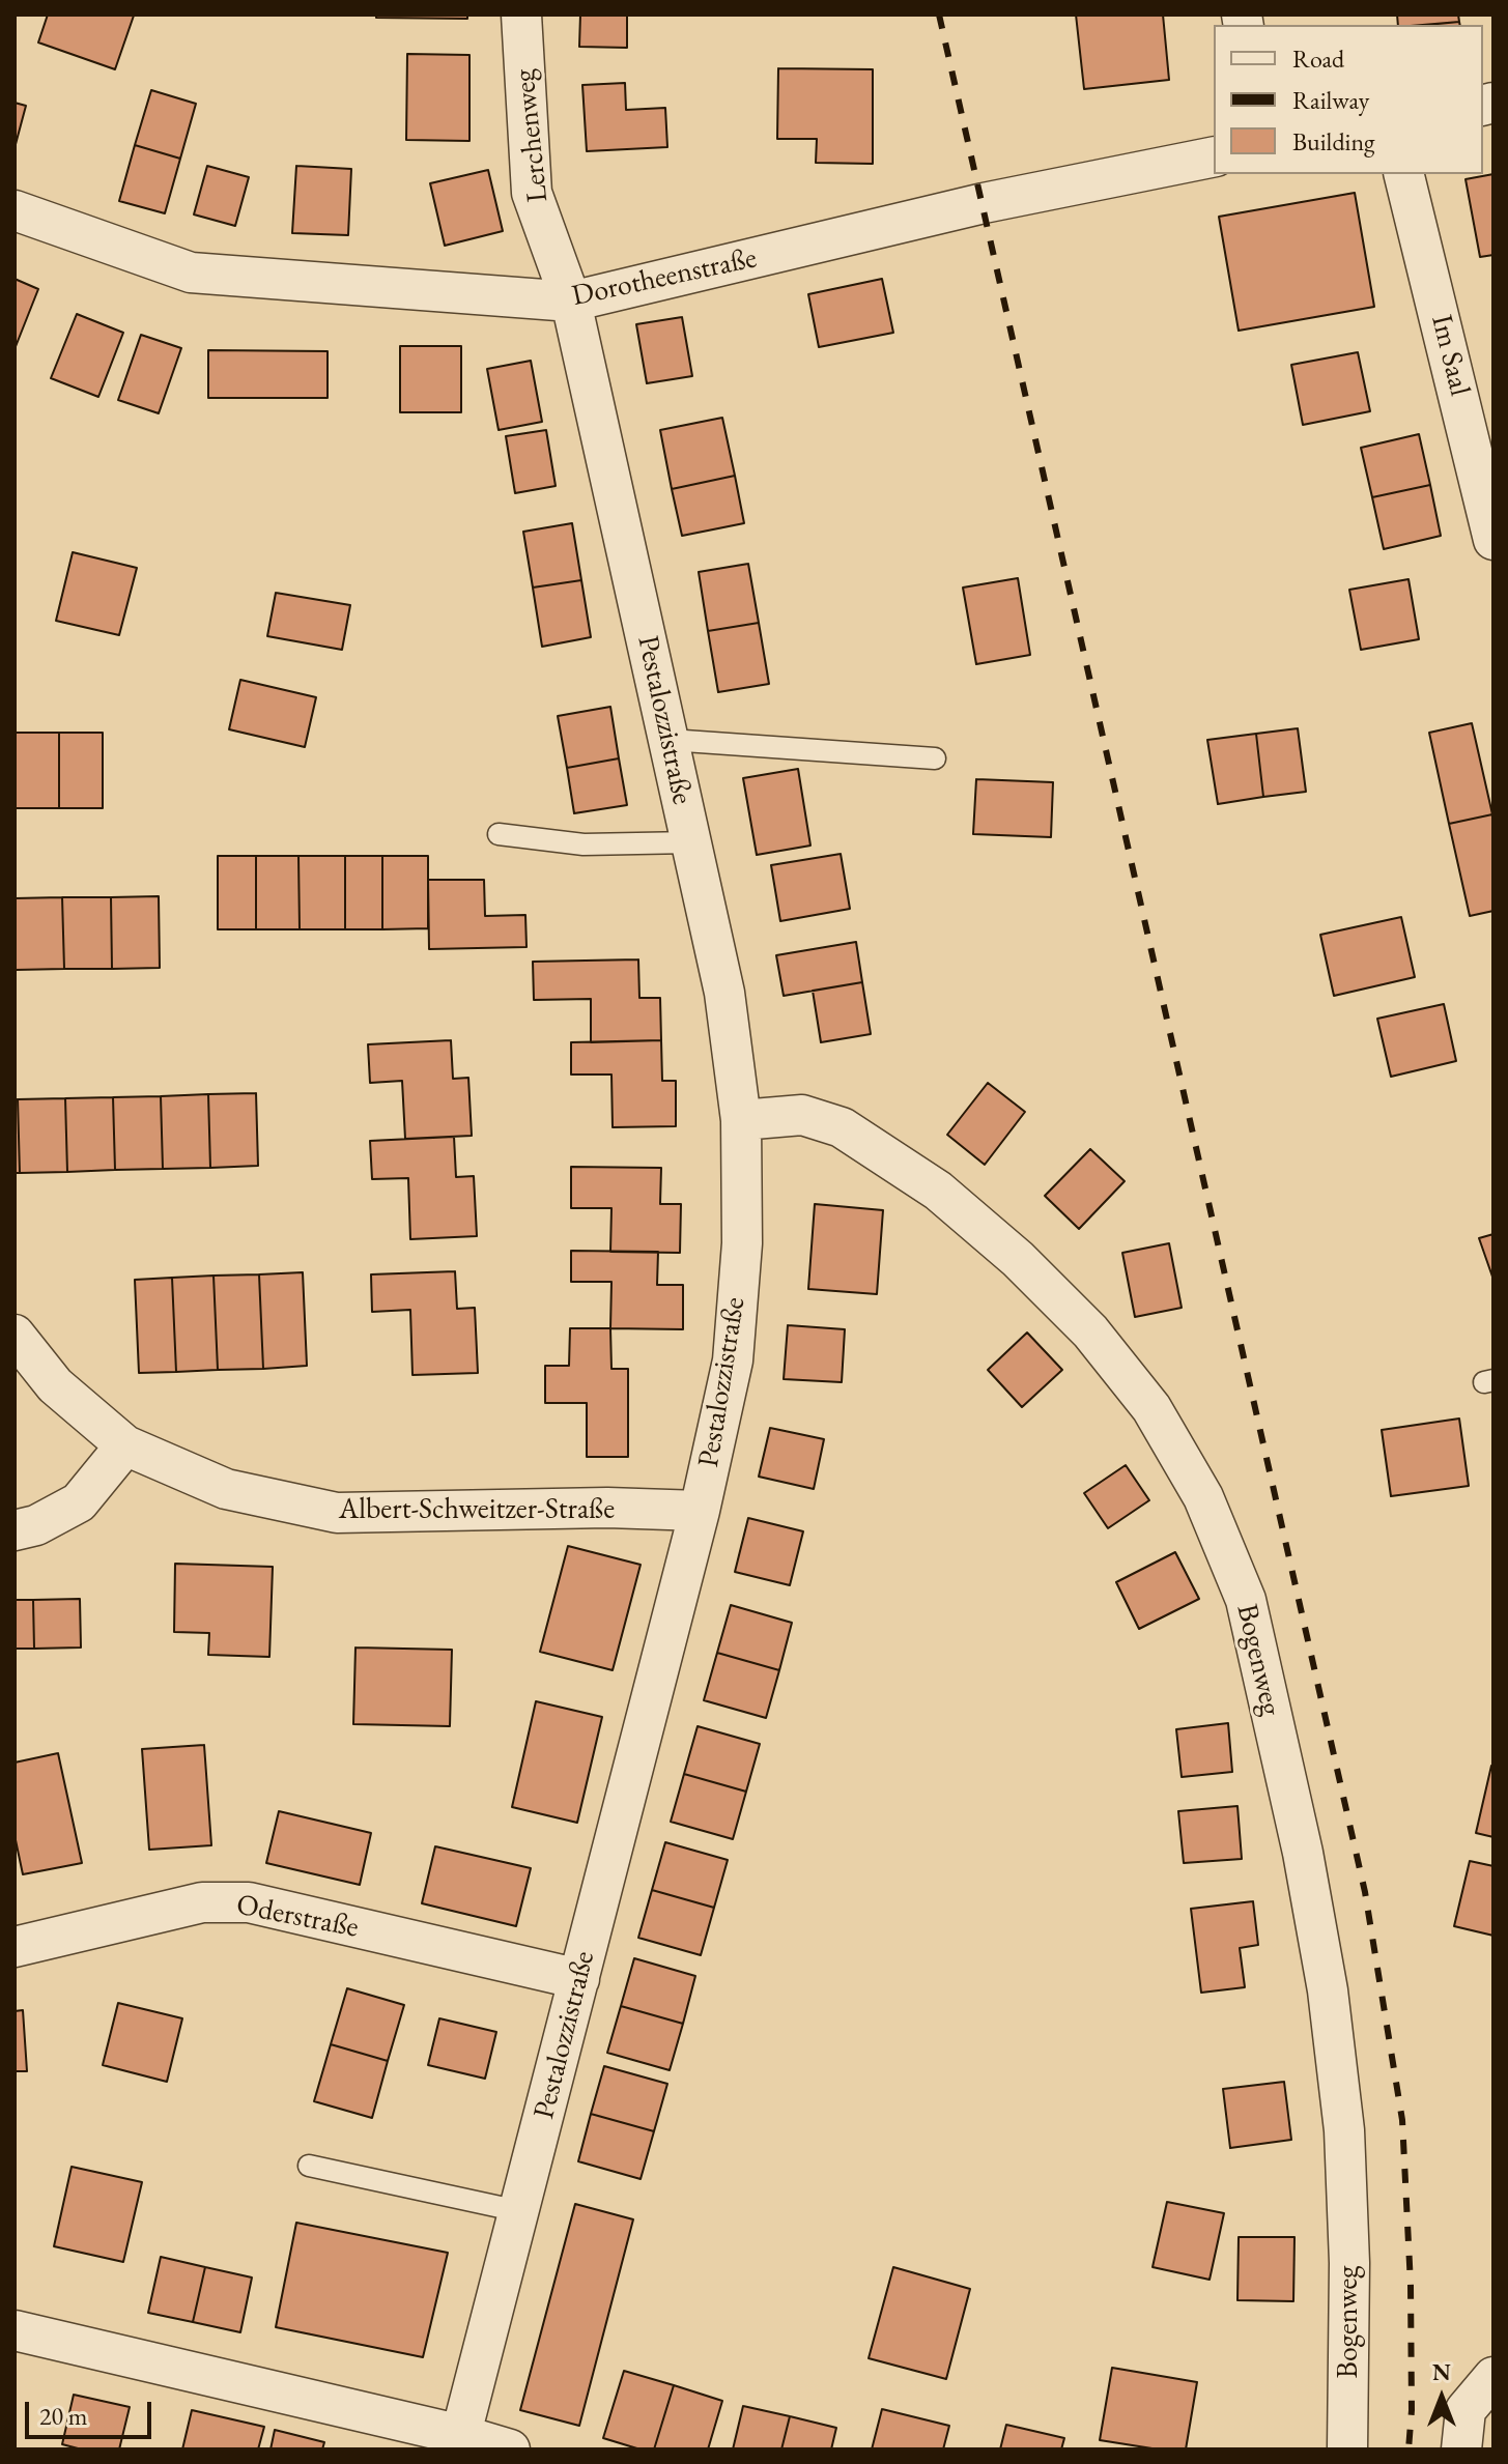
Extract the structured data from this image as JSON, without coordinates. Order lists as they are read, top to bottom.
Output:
{
  "streets": {
    "street": [
      "Lerchenweg",
      "Dorotheenstraße",
      "Im Saal",
      "Pestalozzistraße",
      "Albert-Schweitzer-Straße",
      "Bogenweg",
      "Oderstraße"
    ]
  },
  "crossings": [
    ["Lerchenweg", "Dorotheenstraße"],
    ["Lerchenweg", "Pestalozzistraße"],
    ["Dorotheenstraße", "Pestalozzistraße"],
    ["Pestalozzistraße", "Albert-Schweitzer-Straße"],
    ["Pestalozzistraße", "Bogenweg"],
    ["Pestalozzistraße", "Oderstraße"]
  ],
  "legend": ["Road", "Railway", "Building"],
  "scale_bar": "20 m",
  "north": "top"
}
